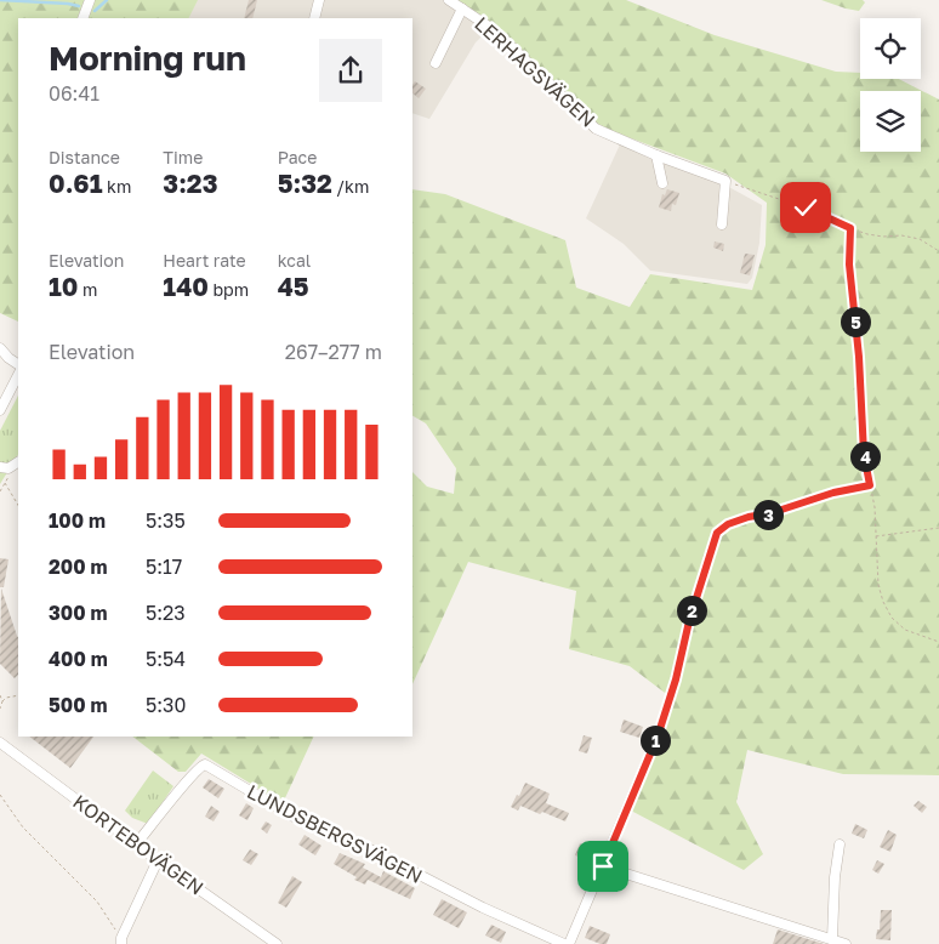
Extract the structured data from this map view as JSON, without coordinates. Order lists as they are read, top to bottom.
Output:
{
  "streets": {
    "street": ["LERHAGSVÄGEN", "LUNDSBERGSVÄGEN", "KORTEBOVÄGEN"]
  },
  "crossings": [
    ["LUNDSBERGSVÄGEN", "KORTEBOVÄGEN"]
  ],
  "page": {
    "heading": ["Morning run", "06:41"],
    "stats": [
      ["Distance", "0.61 km"],
      ["Time", "3:23"],
      ["Pace", "5:32 /km"],
      ["Elevation", "10 m"],
      ["Heart rate", "140 bpm"],
      ["kcal", "45"]
    ],
    "pins": [
      "5",
      "4",
      "3",
      "2",
      "1"
    ],
    "chart": ["Elevation", "267–277 m"],
    "list": [
      {
        "name": "100 m",
        "note": "5:35"
      },
      {
        "name": "200 m",
        "note": "5:17"
      },
      {
        "name": "300 m",
        "note": "5:23"
      },
      {
        "name": "400 m",
        "note": "5:54"
      },
      {
        "name": "500 m",
        "note": "5:30"
      }
    ]
  }
}
